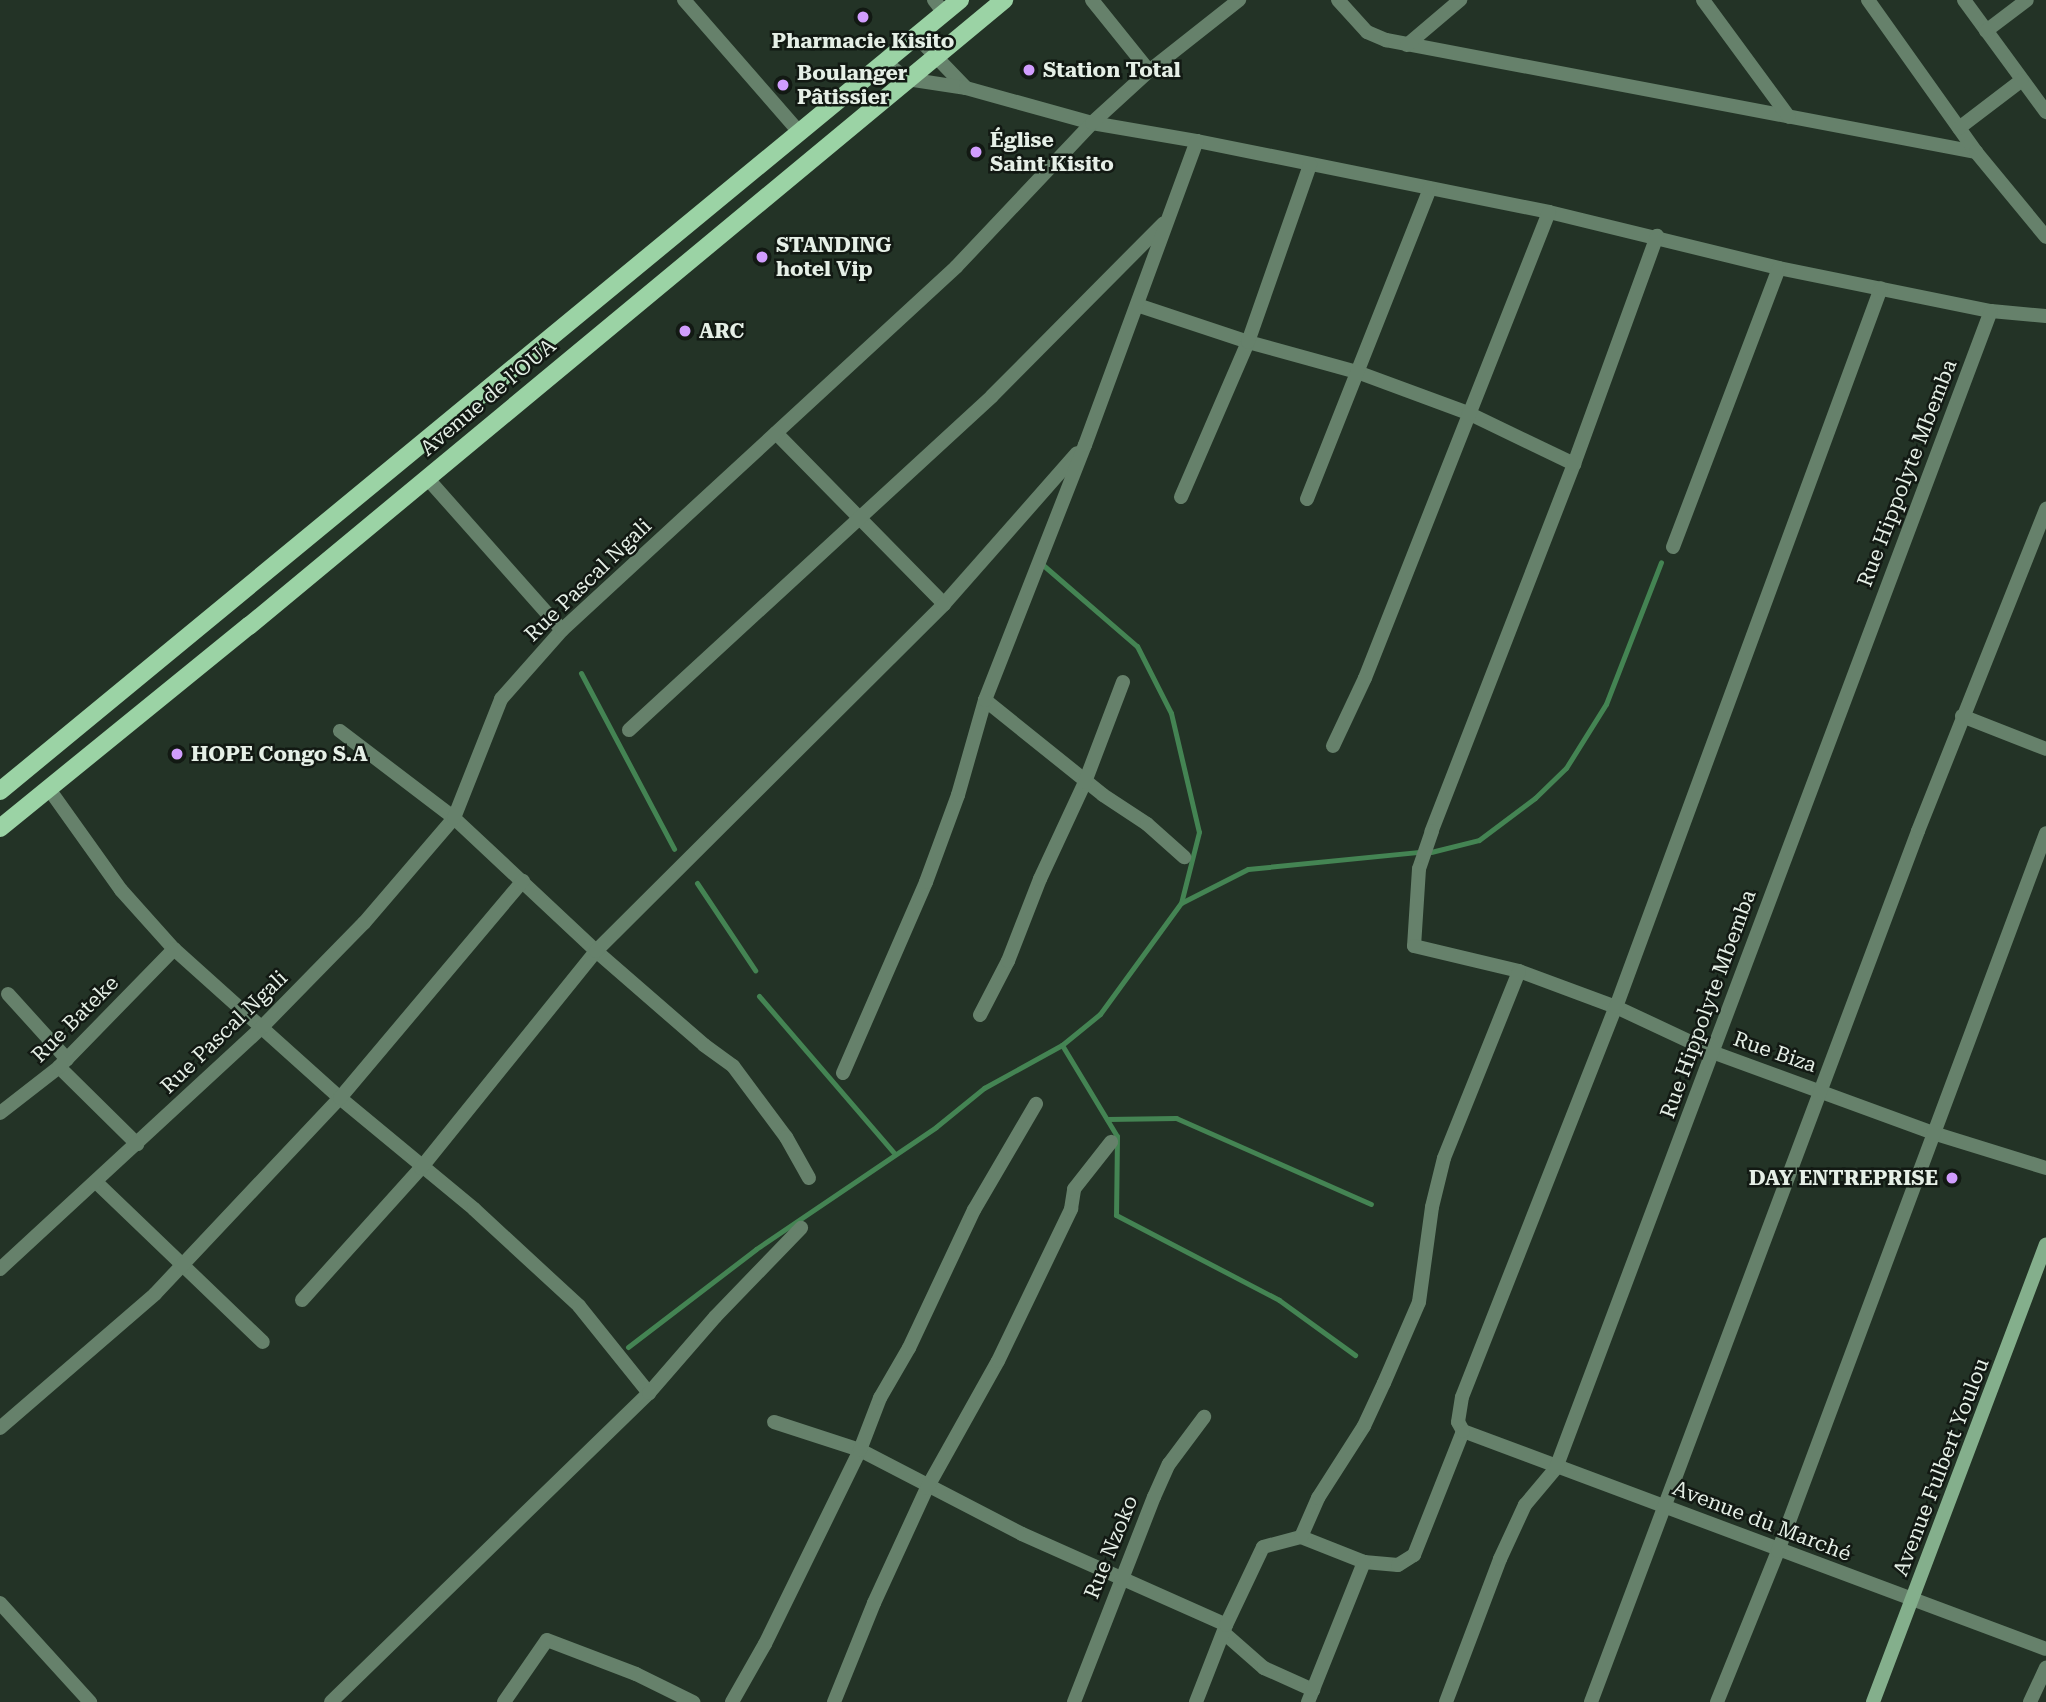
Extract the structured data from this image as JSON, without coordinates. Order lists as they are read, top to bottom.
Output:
{
  "streets": {
    "main road": ["Avenue de l'OUA", "Avenue Fulbert Youlou"],
    "street": [
      "Rue Hippolyte Mbemba",
      "Rue Pascal Ngali",
      "Rue Bateke",
      "Rue Biza",
      "Avenue du Marché",
      "Rue Nzoko"
    ]
  },
  "crossings": [
    ["Rue Hippolyte Mbemba", "Rue Biza"],
    ["Rue Hippolyte Mbemba", "Avenue du Marché"],
    ["Avenue Fulbert Youlou", "Avenue du Marché"]
  ],
  "places": [
    "Pharmacie Kisito",
    "Station Total",
    "Boulanger Pâtissier",
    "Église Saint Kisito",
    "STANDING hotel Vip",
    "ARC",
    "HOPE Congo S.A",
    "DAY ENTREPRISE"
  ]
}
